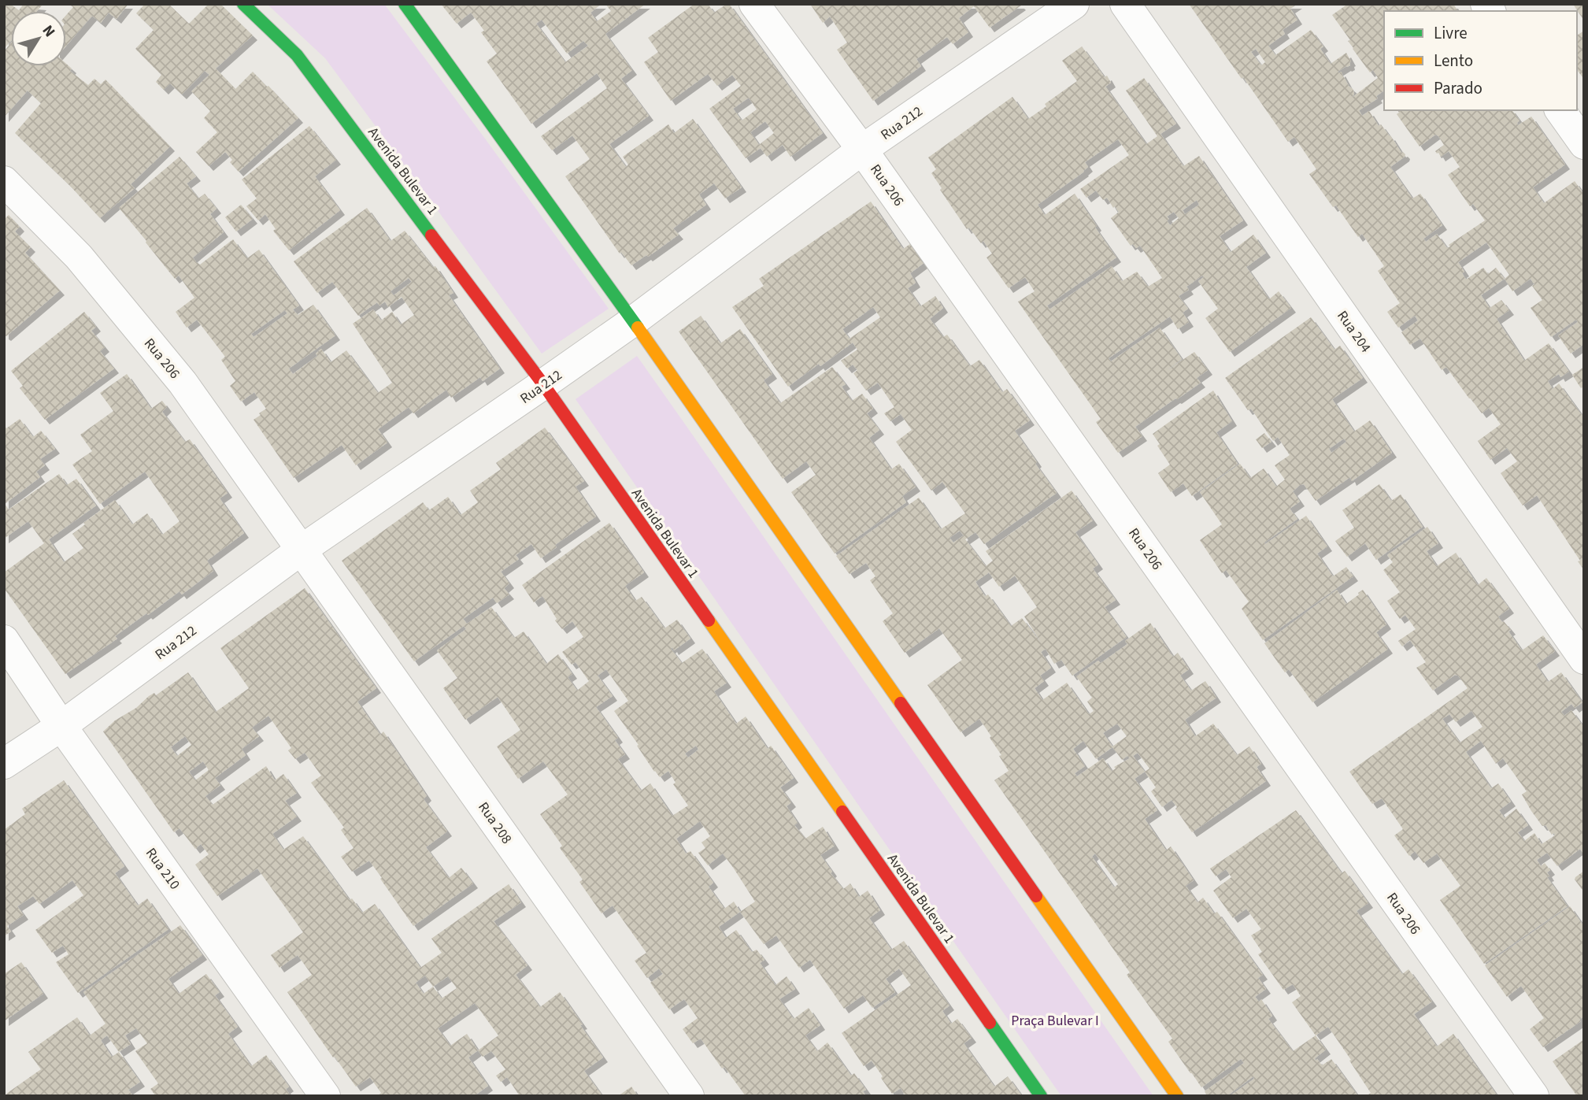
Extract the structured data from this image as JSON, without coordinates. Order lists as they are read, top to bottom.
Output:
{
  "streets": {
    "street": [
      "Rua 212",
      "Avenida Bulevar 1",
      "Rua 206",
      "Rua 204",
      "Rua 208",
      "Rua 210"
    ]
  },
  "crossings": [
    ["Rua 212", "Avenida Bulevar 1"],
    ["Rua 212", "Rua 206"],
    ["Rua 212", "Rua 208"],
    ["Rua 212", "Rua 210"],
    ["Rua 206", "Rua 208"]
  ],
  "parks": ["Praça Bulevar I"],
  "legend": ["Livre", "Lento", "Parado"],
  "north": "top right"
}
